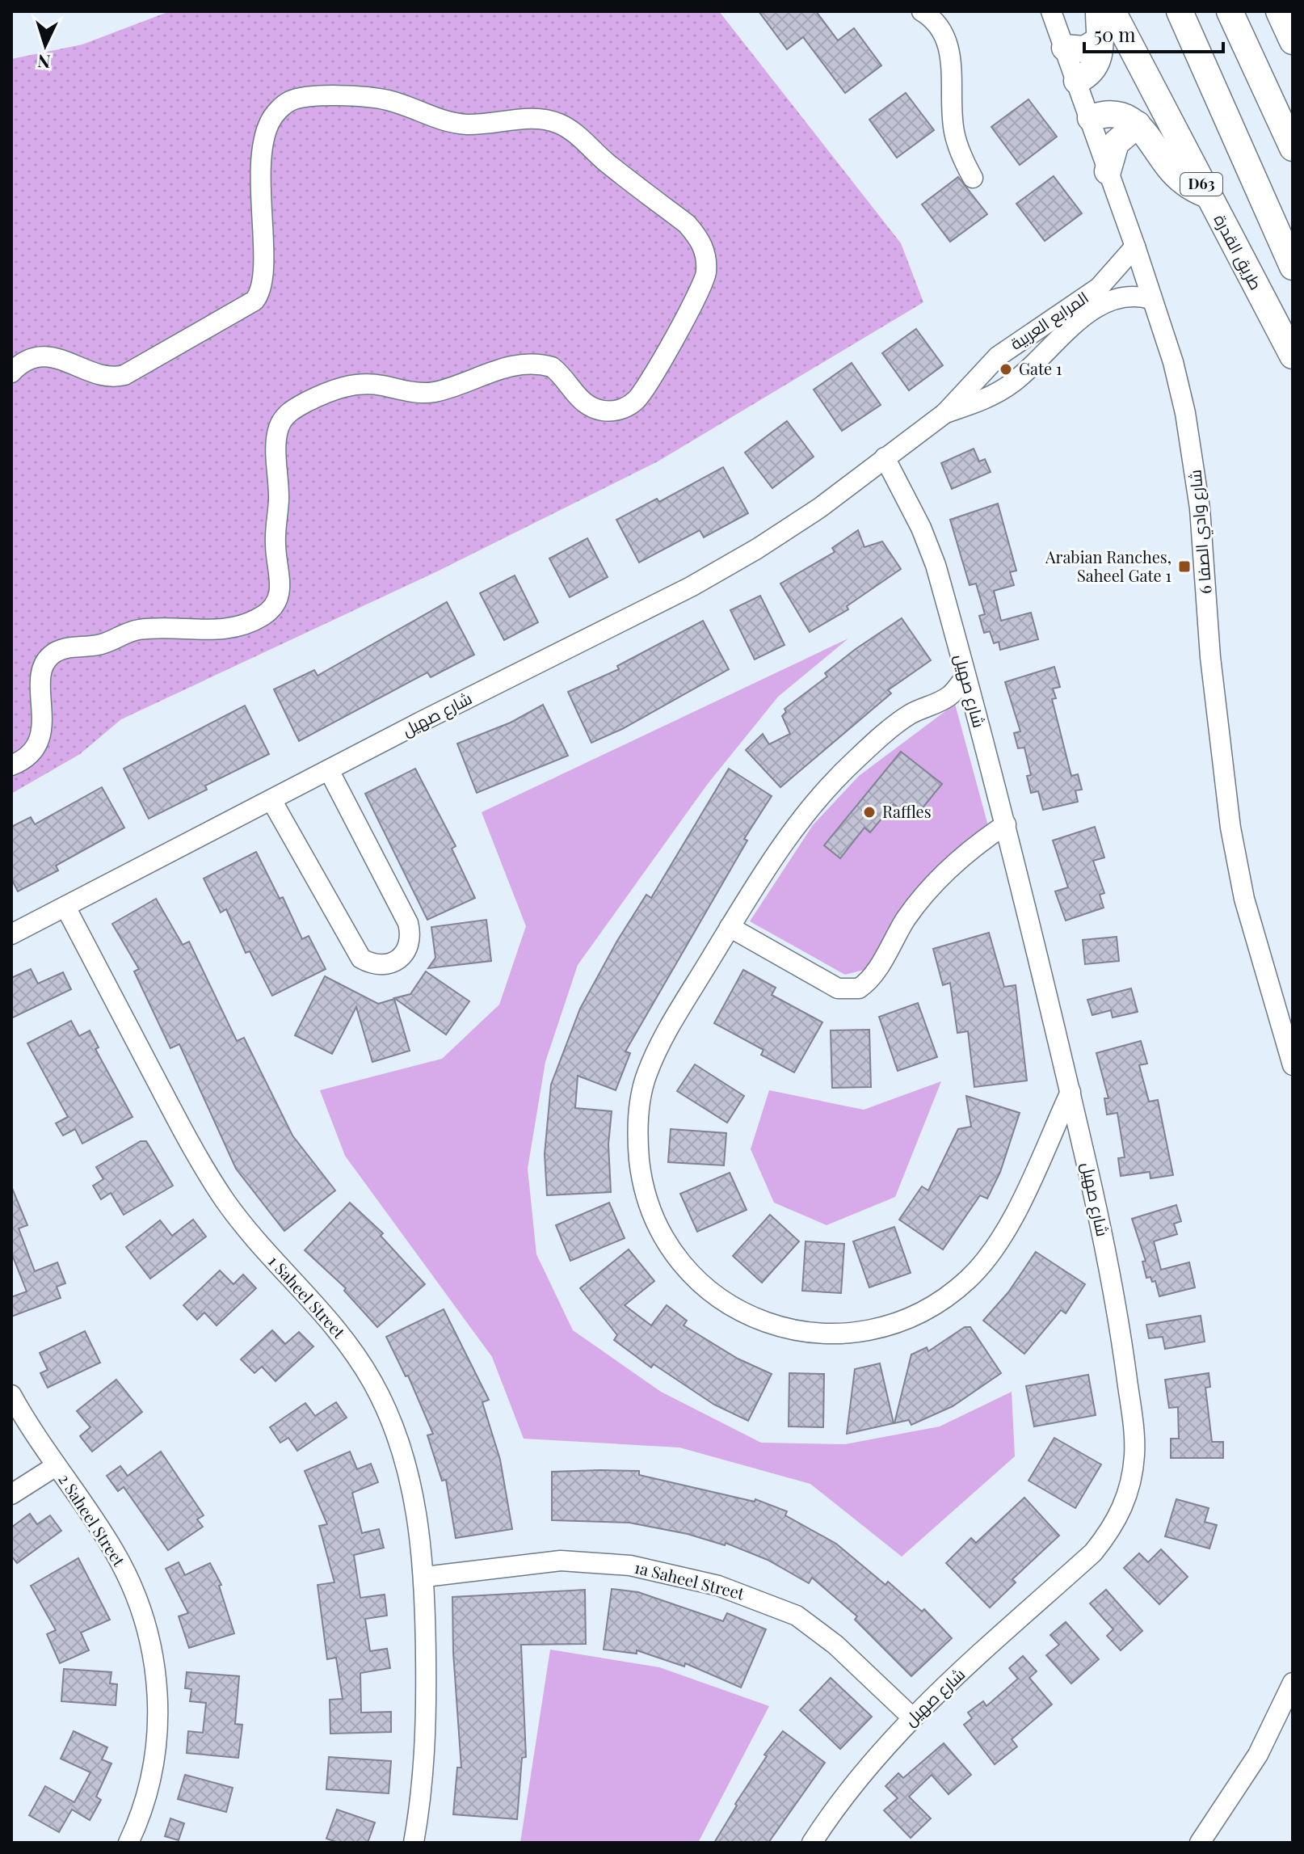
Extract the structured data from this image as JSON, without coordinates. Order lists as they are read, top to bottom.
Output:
{
  "streets": {
    "main road": ["D63", "طريق القدرة"],
    "street": [
      "المرابع العربية",
      "شارع وادي الصفا 6",
      "شارع صهيل",
      "1 Saheel Street",
      "2 Saheel Street",
      "1a Saheel Street"
    ]
  },
  "crossings": [
    ["المرابع العربية", "شارع وادي الصفا 6"],
    ["المرابع العربية", "شارع صهيل"],
    ["شارع صهيل", "1 Saheel Street"],
    ["شارع صهيل", "1a Saheel Street"],
    ["1 Saheel Street", "1a Saheel Street"]
  ],
  "places": {
    "other": ["Gate 1", "Raffles"],
    "transit": ["Arabian Ranches, Saheel Gate 1"]
  },
  "scale_bar": "50 m",
  "north": "bottom"
}
